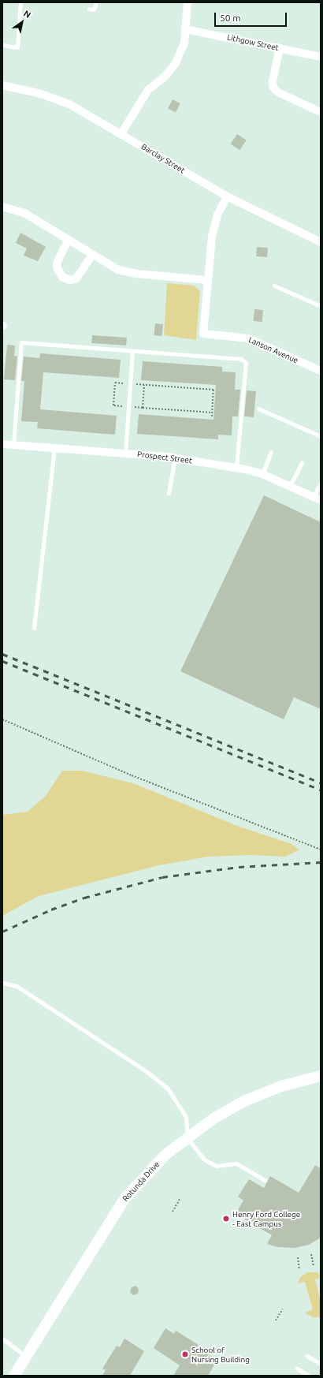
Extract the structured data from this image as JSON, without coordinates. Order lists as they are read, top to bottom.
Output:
{
  "streets": {
    "main road": ["Rotunda Drive"],
    "street": [
      "Lithgow Street",
      "Barclay Street",
      "Lanson Avenue",
      "Prospect Street"
    ]
  },
  "crossings": [
    ["Barclay Street", "Lanson Avenue"]
  ],
  "places": ["Henry Ford College - East Campus", "School of Nursing Building"],
  "scale_bar": "50 m",
  "north": "top right"
}
